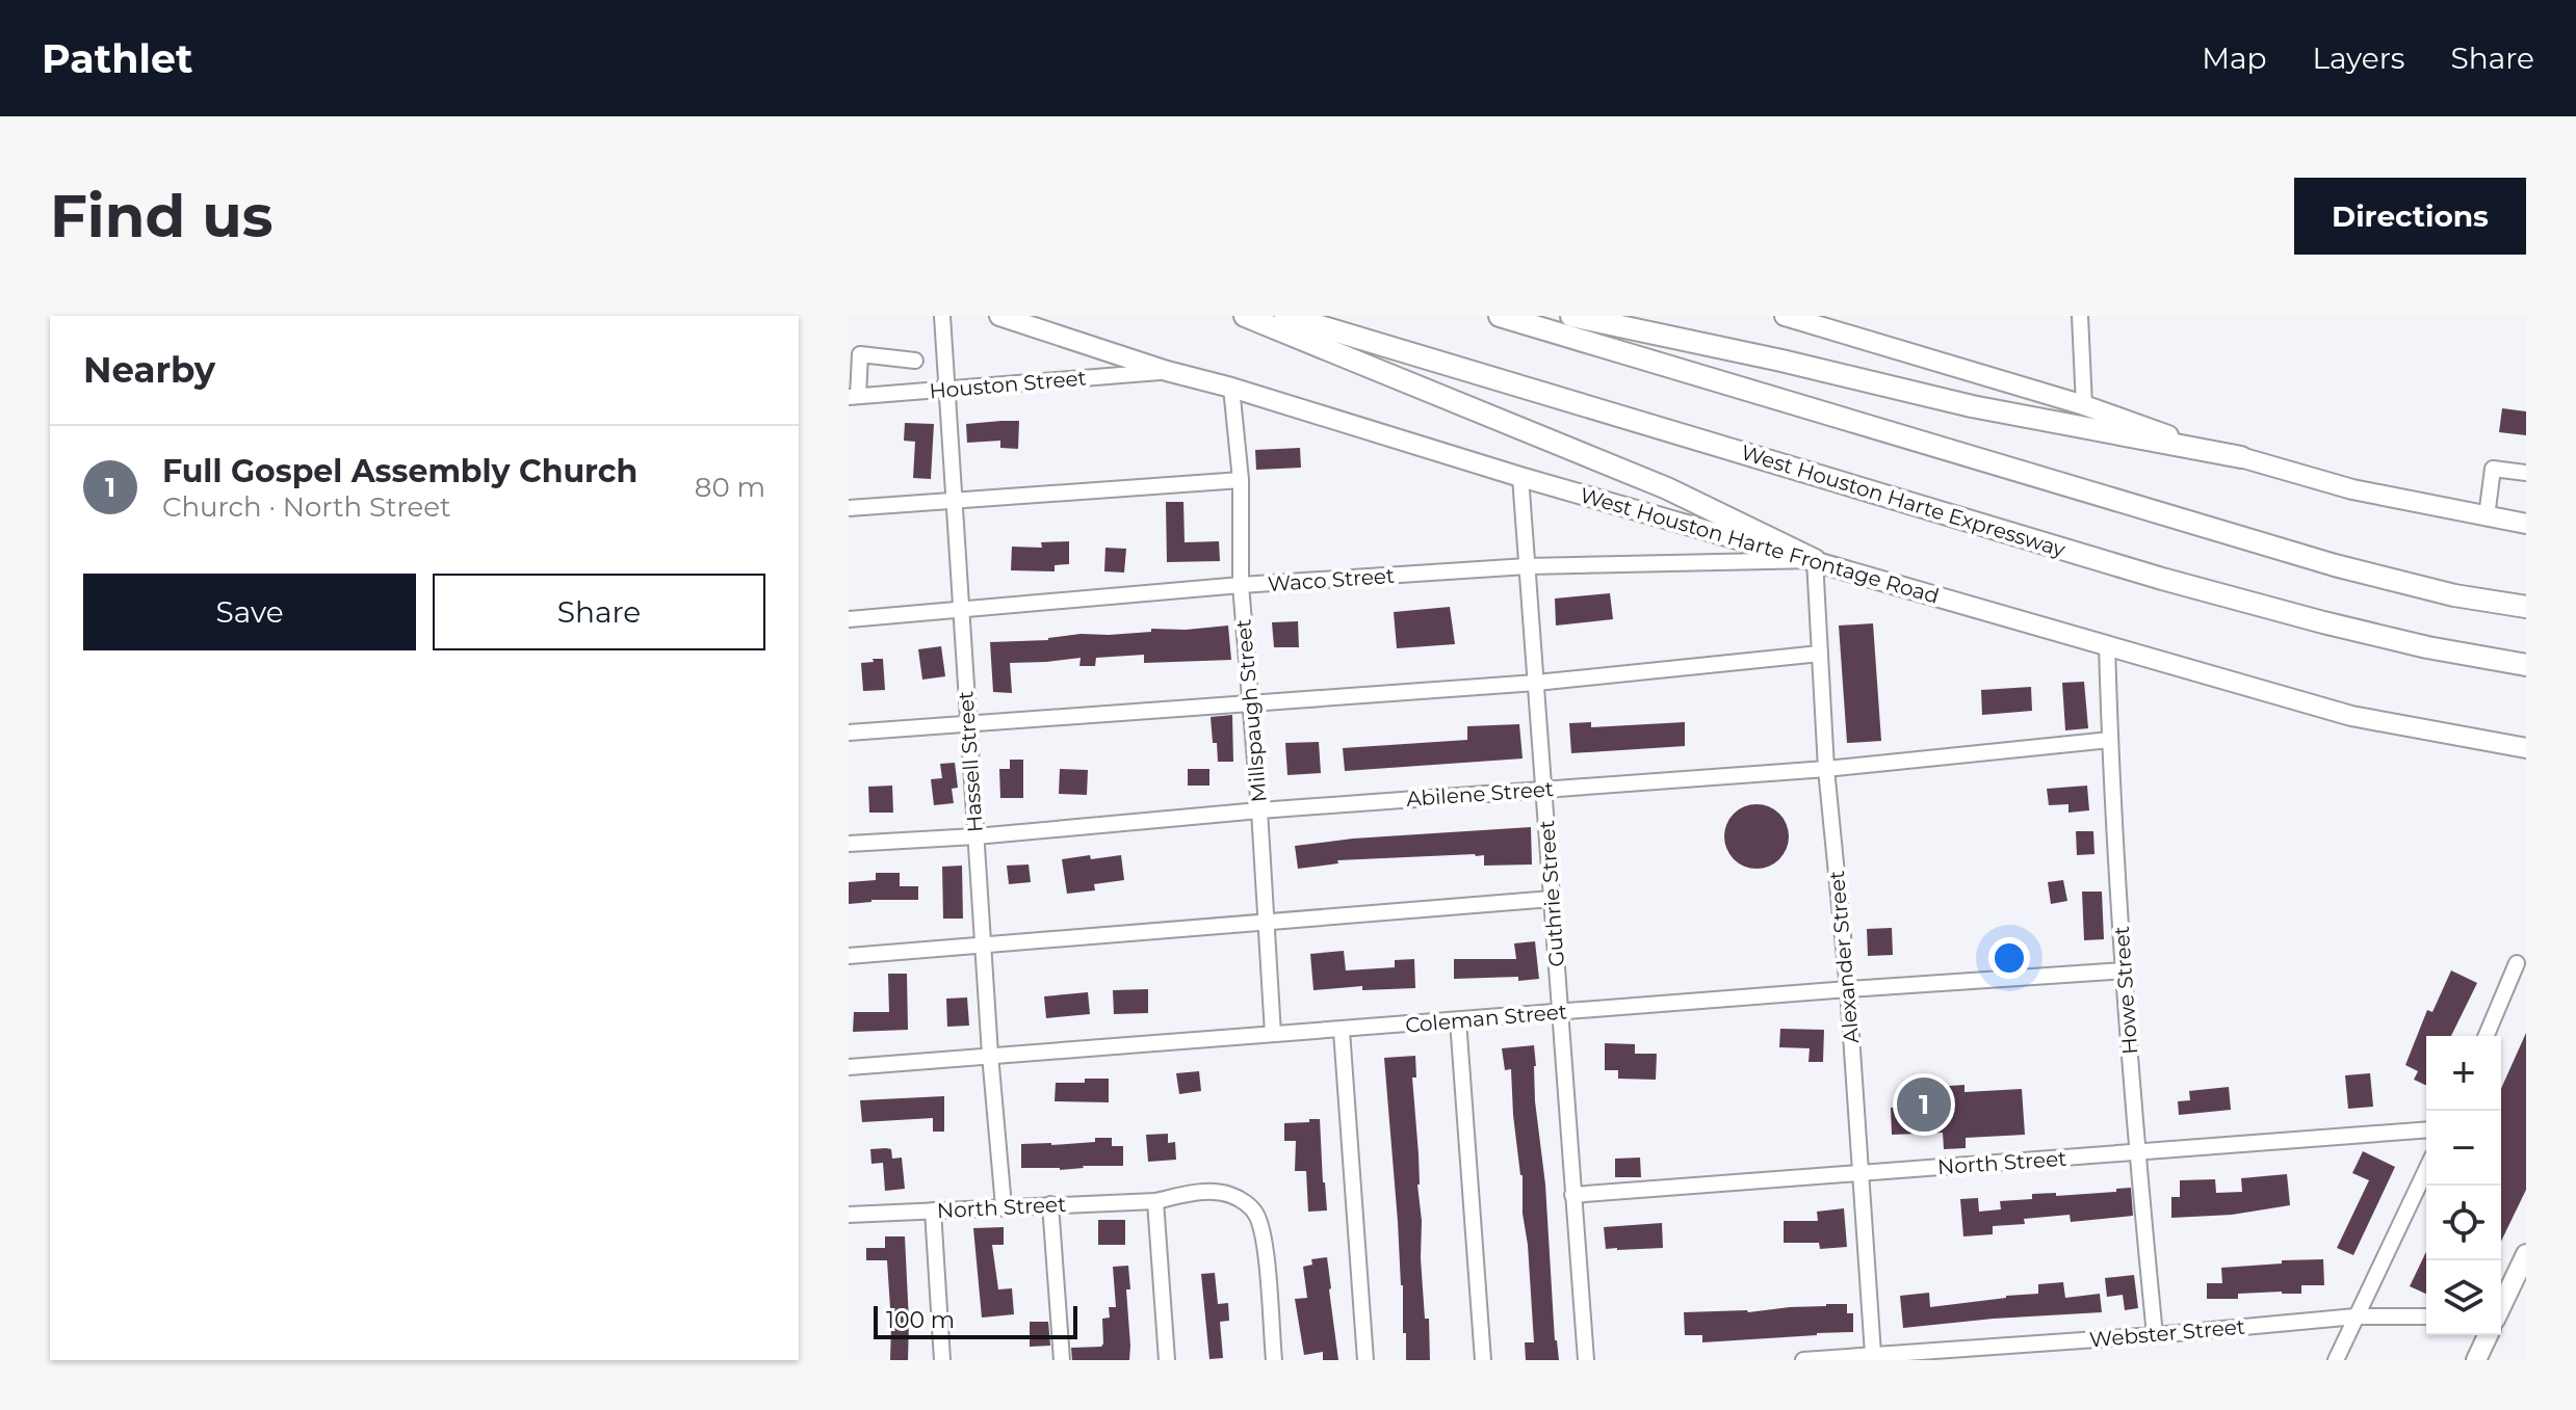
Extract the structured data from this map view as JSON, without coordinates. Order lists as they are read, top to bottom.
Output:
{
  "streets": {
    "highway": ["West Houston Harte Expressway"],
    "main road": ["West Houston Harte Frontage Road"],
    "street": [
      "Houston Street",
      "Waco Street",
      "Millspaugh Street",
      "Hassell Street",
      "Abilene Street",
      "Guthrie Street",
      "Alexander Street",
      "Howe Street",
      "Coleman Street",
      "North Street",
      "Webster Street"
    ]
  },
  "crossings": [
    ["Houston Street", "West Houston Harte Frontage Road"],
    ["Houston Street", "Hassell Street"],
    ["West Houston Harte Frontage Road", "Waco Street"],
    ["West Houston Harte Frontage Road", "Millspaugh Street"],
    ["West Houston Harte Frontage Road", "Guthrie Street"],
    ["West Houston Harte Frontage Road", "Alexander Street"],
    ["West Houston Harte Frontage Road", "Howe Street"],
    ["Waco Street", "Millspaugh Street"],
    ["Waco Street", "Hassell Street"],
    ["Waco Street", "Guthrie Street"],
    ["Waco Street", "Alexander Street"],
    ["Millspaugh Street", "Abilene Street"],
    ["Millspaugh Street", "Coleman Street"],
    ["Hassell Street", "Abilene Street"],
    ["Hassell Street", "Coleman Street"],
    ["Hassell Street", "North Street"],
    ["Abilene Street", "Guthrie Street"],
    ["Abilene Street", "Alexander Street"],
    ["Abilene Street", "Howe Street"],
    ["Guthrie Street", "Coleman Street"],
    ["Guthrie Street", "North Street"],
    ["Alexander Street", "Coleman Street"],
    ["Alexander Street", "North Street"],
    ["Alexander Street", "Webster Street"],
    ["Howe Street", "Coleman Street"],
    ["Howe Street", "North Street"],
    ["Howe Street", "Webster Street"]
  ],
  "scale_bar": "100 m",
  "page": {
    "header": "Pathlet",
    "nav": ["Map", "Layers", "Share"],
    "buttons": [
      "Directions",
      ["Save", "Share"]
    ],
    "title": "Find us",
    "heading": "Nearby",
    "list": [
      {
        "mark": "1",
        "name": "Full Gospel Assembly Church",
        "note": "Church · North Street",
        "value": "80 m"
      }
    ],
    "map_buttons": ["+", "−"],
    "pins": "1",
    "scale": "100 m"
  }
}
